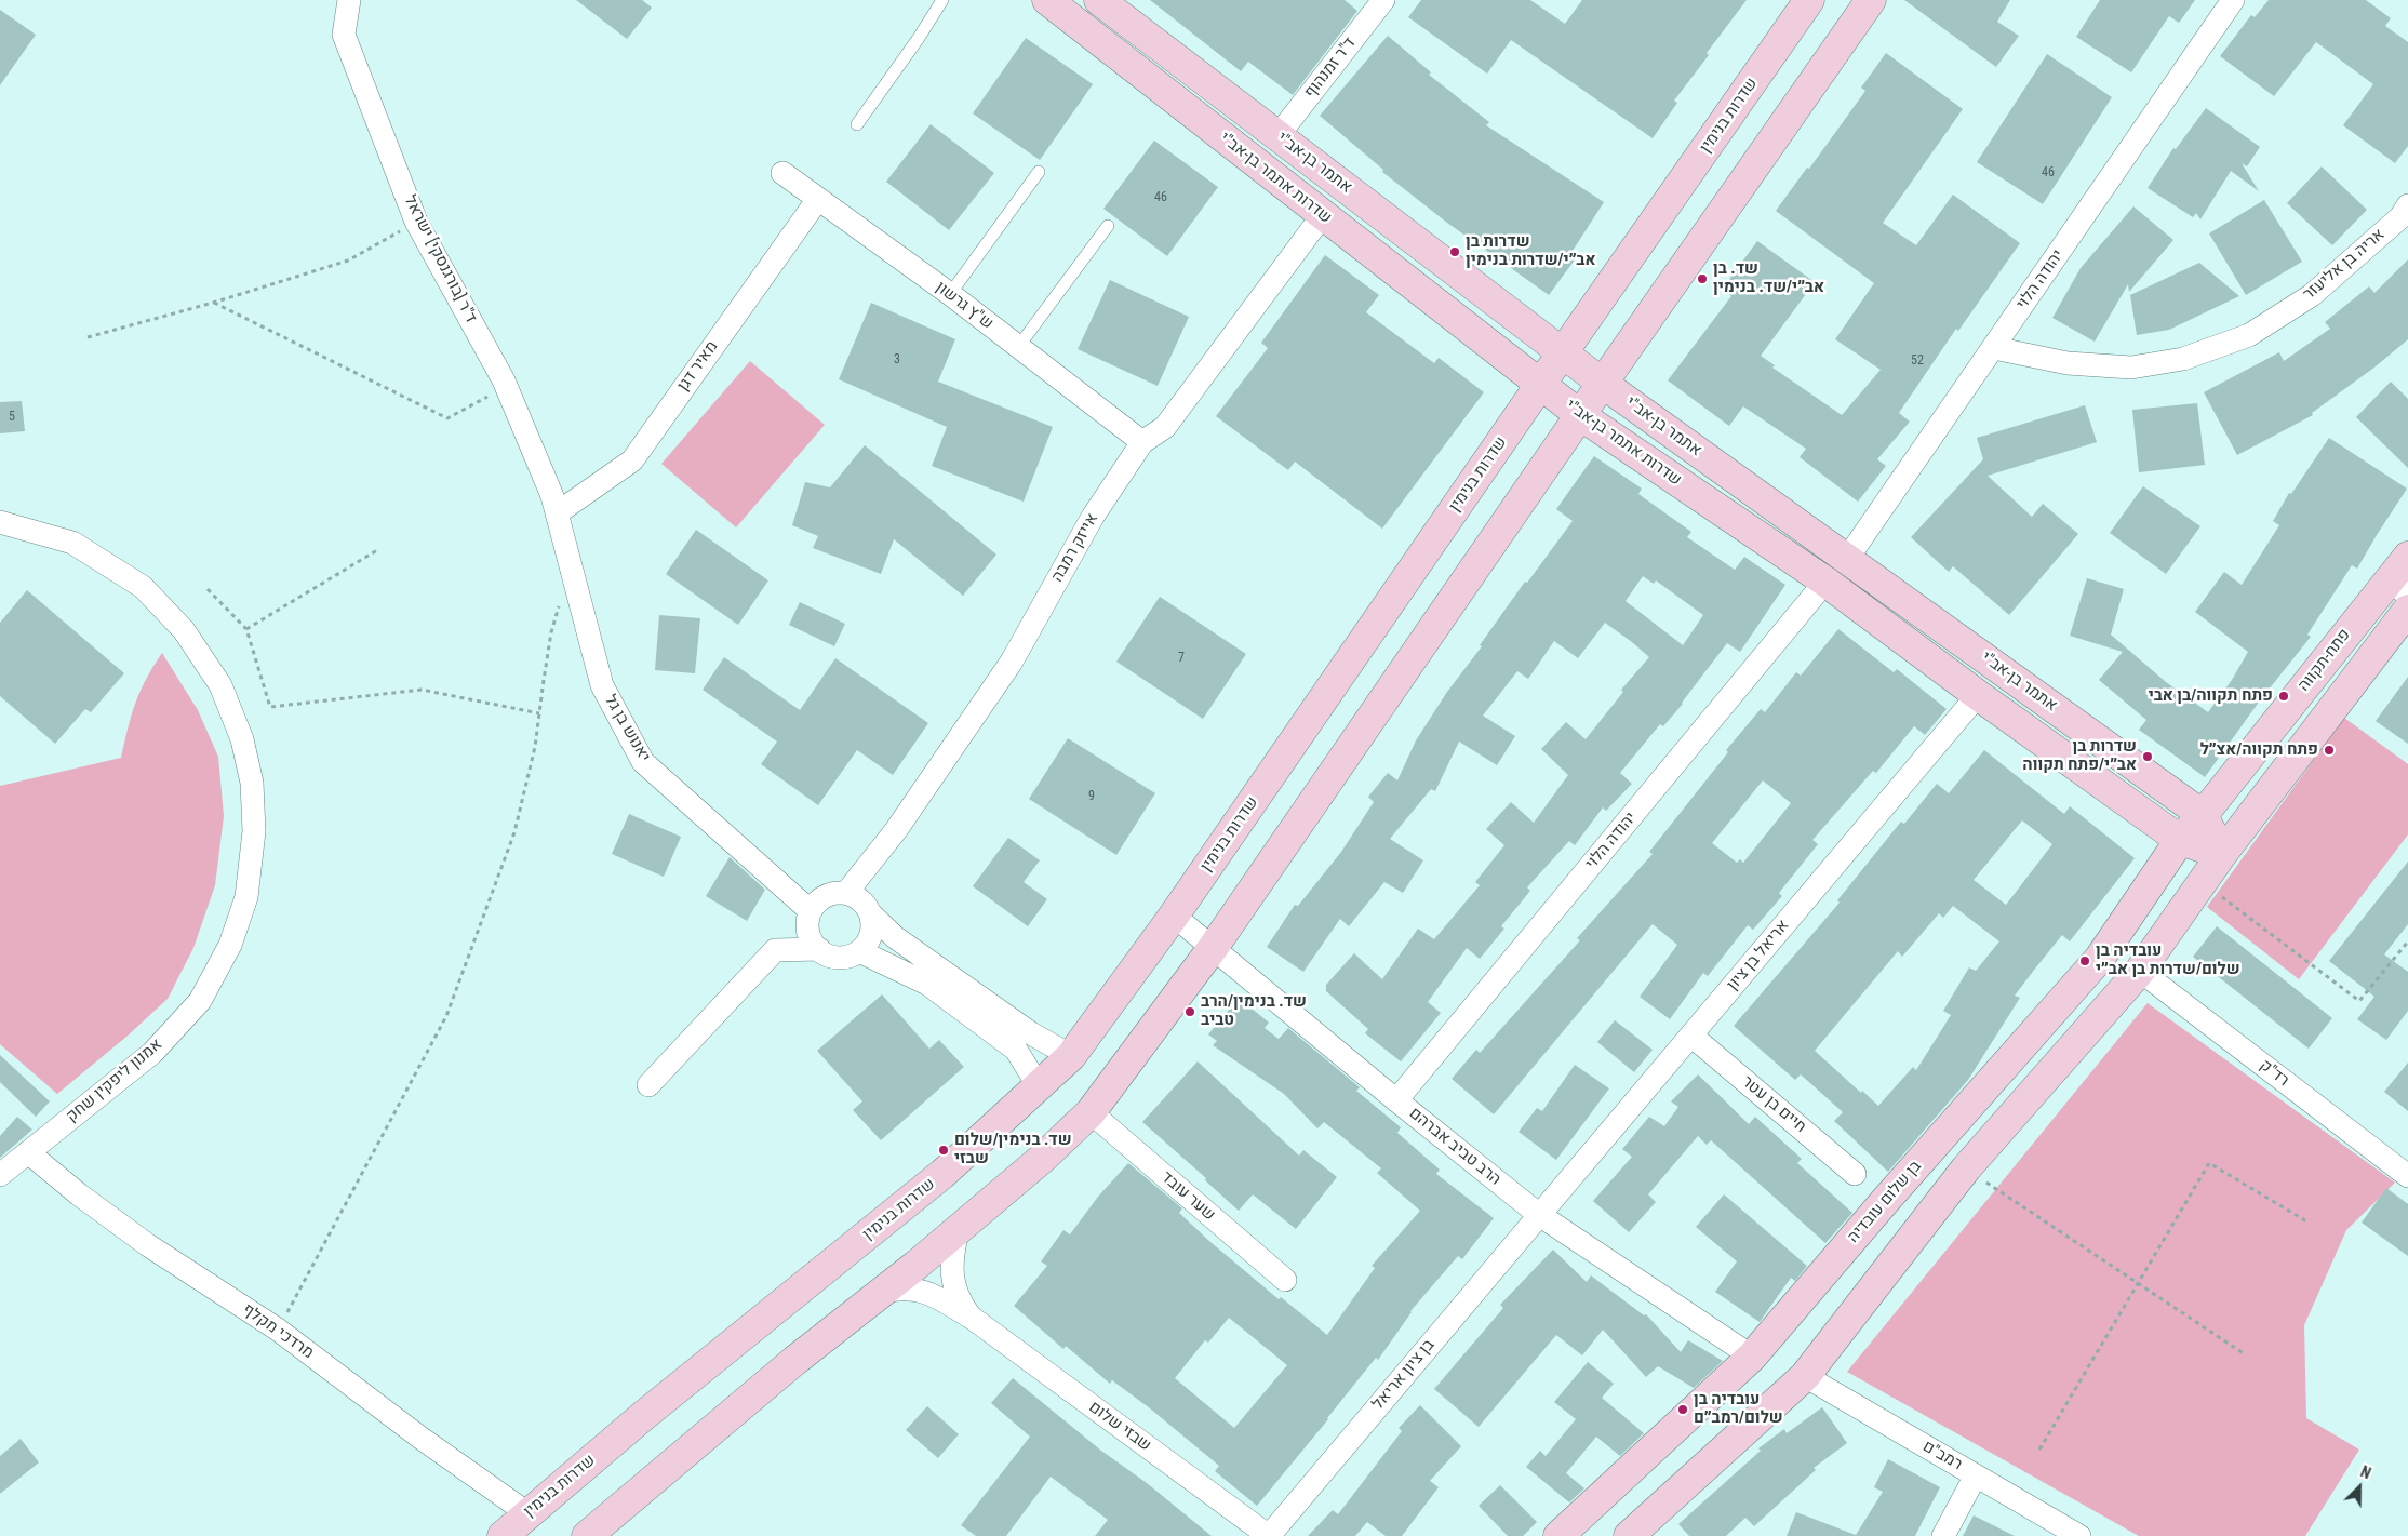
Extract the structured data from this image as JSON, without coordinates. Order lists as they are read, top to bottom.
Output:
{
  "streets": {
    "main road": [
      "שדרות בנימין",
      "אתמר בן-אב\"י",
      "שדרות אתמר בן-אב\"י",
      "פתח-תקווה",
      "בן שלום עובדיה"
    ],
    "street": [
      "ד\"ר זמנהוף",
      "ד\"ר [בורגנסקי] ישראל",
      "אריה בן אליעזר",
      "יהודה הלוי",
      "ש\"ץ גרשון",
      "מאיר דגן",
      "אייזק רמבה",
      "יאנוש בן גל",
      "אריאל בן ציון",
      "רד\"ק",
      "אמנון ליפקין שחק",
      "חיים בן עטר",
      "הרב טביב אברהם",
      "שער עובד",
      "מרדכי מקלף",
      "בן ציון אריאל",
      "שבזי שלום",
      "רמב\"ם"
    ]
  },
  "crossings": [
    ["ד\"ר זמנהוף", "אתמר בן-אב\"י"],
    ["שדרות בנימין", "אתמר בן-אב\"י"],
    ["שדרות בנימין", "שדרות אתמר בן-אב\"י"],
    ["שדרות בנימין", "הרב טביב אברהם"],
    ["שדרות בנימין", "מרדכי מקלף"],
    ["אתמר בן-אב\"י", "שדרות אתמר בן-אב\"י"],
    ["אתמר בן-אב\"י", "יהודה הלוי"],
    ["אתמר בן-אב\"י", "פתח-תקווה"],
    ["שדרות אתמר בן-אב\"י", "יהודה הלוי"],
    ["שדרות אתמר בן-אב\"י", "אייזק רמבה"],
    ["שדרות אתמר בן-אב\"י", "פתח-תקווה"],
    ["שדרות אתמר בן-אב\"י", "אריאל בן ציון"],
    ["שדרות אתמר בן-אב\"י", "בן שלום עובדיה"],
    ["ד\"ר [בורגנסקי] ישראל", "מאיר דגן"],
    ["ד\"ר [בורגנסקי] ישראל", "יאנוש בן גל"],
    ["אריה בן אליעזר", "יהודה הלוי"],
    ["יהודה הלוי", "הרב טביב אברהם"],
    ["ש\"ץ גרשון", "מאיר דגן"],
    ["ש\"ץ גרשון", "אייזק רמבה"],
    ["מאיר דגן", "יאנוש בן גל"],
    ["אייזק רמבה", "יאנוש בן גל"],
    ["פתח-תקווה", "בן שלום עובדיה"],
    ["אריאל בן ציון", "חיים בן עטר"],
    ["אריאל בן ציון", "הרב טביב אברהם"],
    ["אריאל בן ציון", "בן ציון אריאל"],
    ["אמנון ליפקין שחק", "מרדכי מקלף"],
    ["הרב טביב אברהם", "בן שלום עובדיה"],
    ["הרב טביב אברהם", "בן ציון אריאל"],
    ["בן ציון אריאל", "שבזי שלום"]
  ],
  "places": [
    "שדרות בן אב״י/שדרות בנימין",
    "שד. בן אב״י/שד. בנימין",
    "פתח תקווה/בן אבי",
    "פתח תקווה/אצ״ל",
    "שדרות בן אב״י/פתח תקווה",
    "עובדיה בן שלום/שדרות בן אב״י",
    "שד. בנימין/הרב טביב",
    "שד. בנימין/שלום שבזי",
    "עובדיה בן שלום/רמב״ם"
  ],
  "house_numbers": [
    "46",
    "46",
    "3",
    "52",
    "5",
    "7",
    "9"
  ],
  "north": "top right"
}
